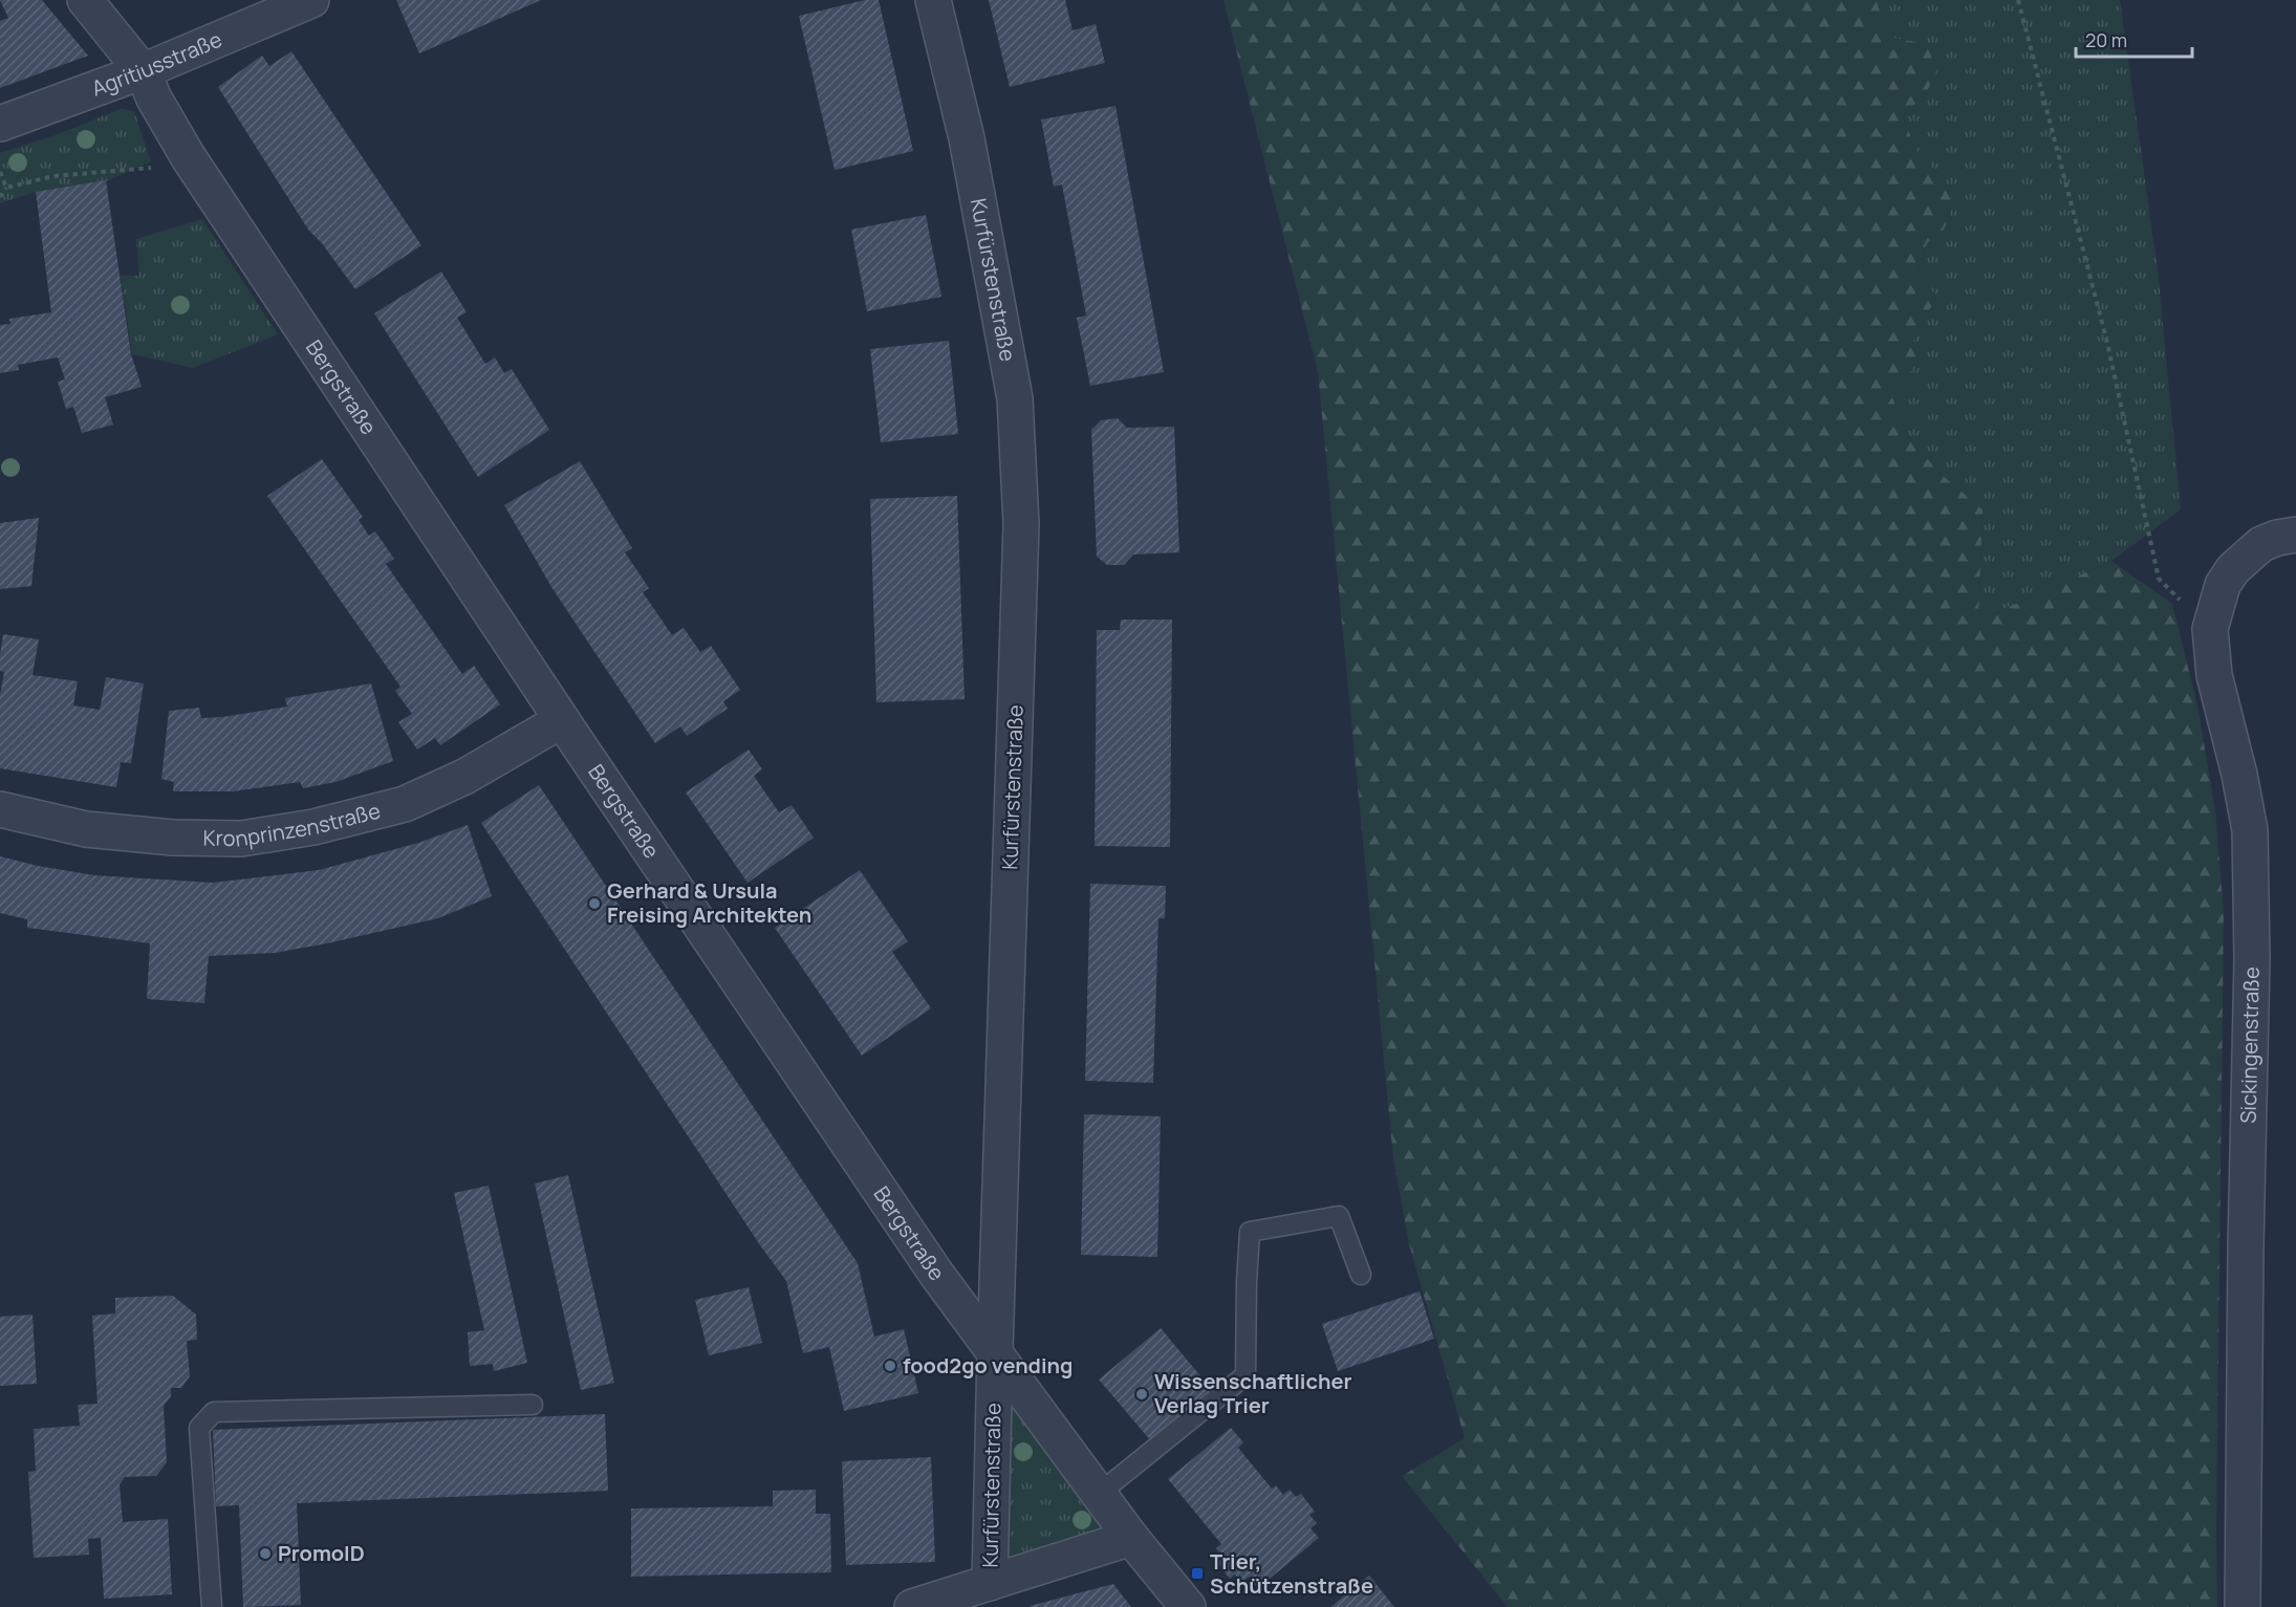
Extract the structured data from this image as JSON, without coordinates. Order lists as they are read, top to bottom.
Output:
{
  "streets": {
    "street": [
      "Agritiusstraße",
      "Kurfürstenstraße",
      "Bergstraße",
      "Kronprinzenstraße",
      "Sickingenstraße"
    ]
  },
  "crossings": [
    ["Agritiusstraße", "Bergstraße"],
    ["Kurfürstenstraße", "Bergstraße"],
    ["Bergstraße", "Kronprinzenstraße"]
  ],
  "places": {
    "other": [
      "Gerhard & Ursula Freising Architekten",
      "food2go vending",
      "Wissenschaftlicher Verlag Trier",
      "PromoID"
    ],
    "transit": ["Trier, Schützenstraße"]
  },
  "scale_bar": "20 m"
}
